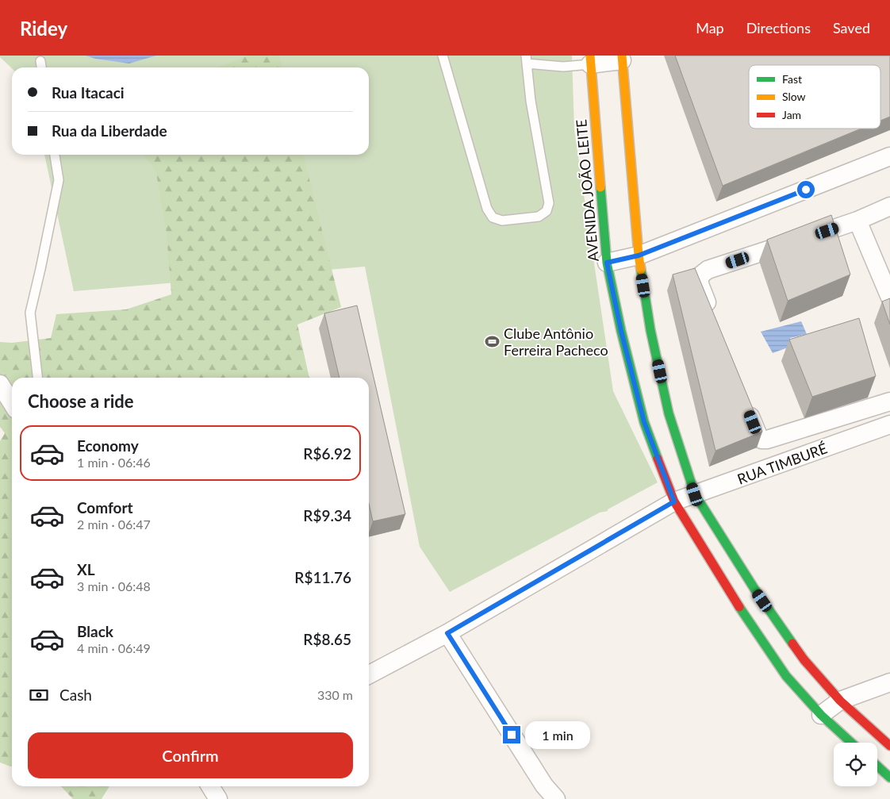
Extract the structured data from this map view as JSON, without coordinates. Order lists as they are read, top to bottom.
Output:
{
  "streets": {
    "street": ["AVENIDA JOÃO LEITE", "RUA TIMBURÉ"]
  },
  "crossings": [
    ["AVENIDA JOÃO LEITE", "RUA TIMBURÉ"]
  ],
  "places": {
    "sports": ["Clube Antônio Ferreira Pacheco"]
  },
  "legend": ["Fast", "Slow", "Jam"],
  "page": {
    "header": "Ridey",
    "nav": ["Map", "Directions", "Saved"],
    "banner": ["Rua Itacaci", "Rua da Liberdade"],
    "heading": "Choose a ride",
    "list": [
      {
        "name": "Economy",
        "note": "1 min · 06:46",
        "value": "R$6.92"
      },
      {
        "name": "Comfort",
        "note": "2 min · 06:47",
        "value": "R$9.34"
      },
      {
        "name": "XL",
        "note": "3 min · 06:48",
        "value": "R$11.76"
      },
      {
        "name": "Black",
        "note": "4 min · 06:49",
        "value": "R$8.65"
      }
    ],
    "pay": ["Cash", "330 m"],
    "bubble": "1 min",
    "buttons": "Confirm"
  }
}
